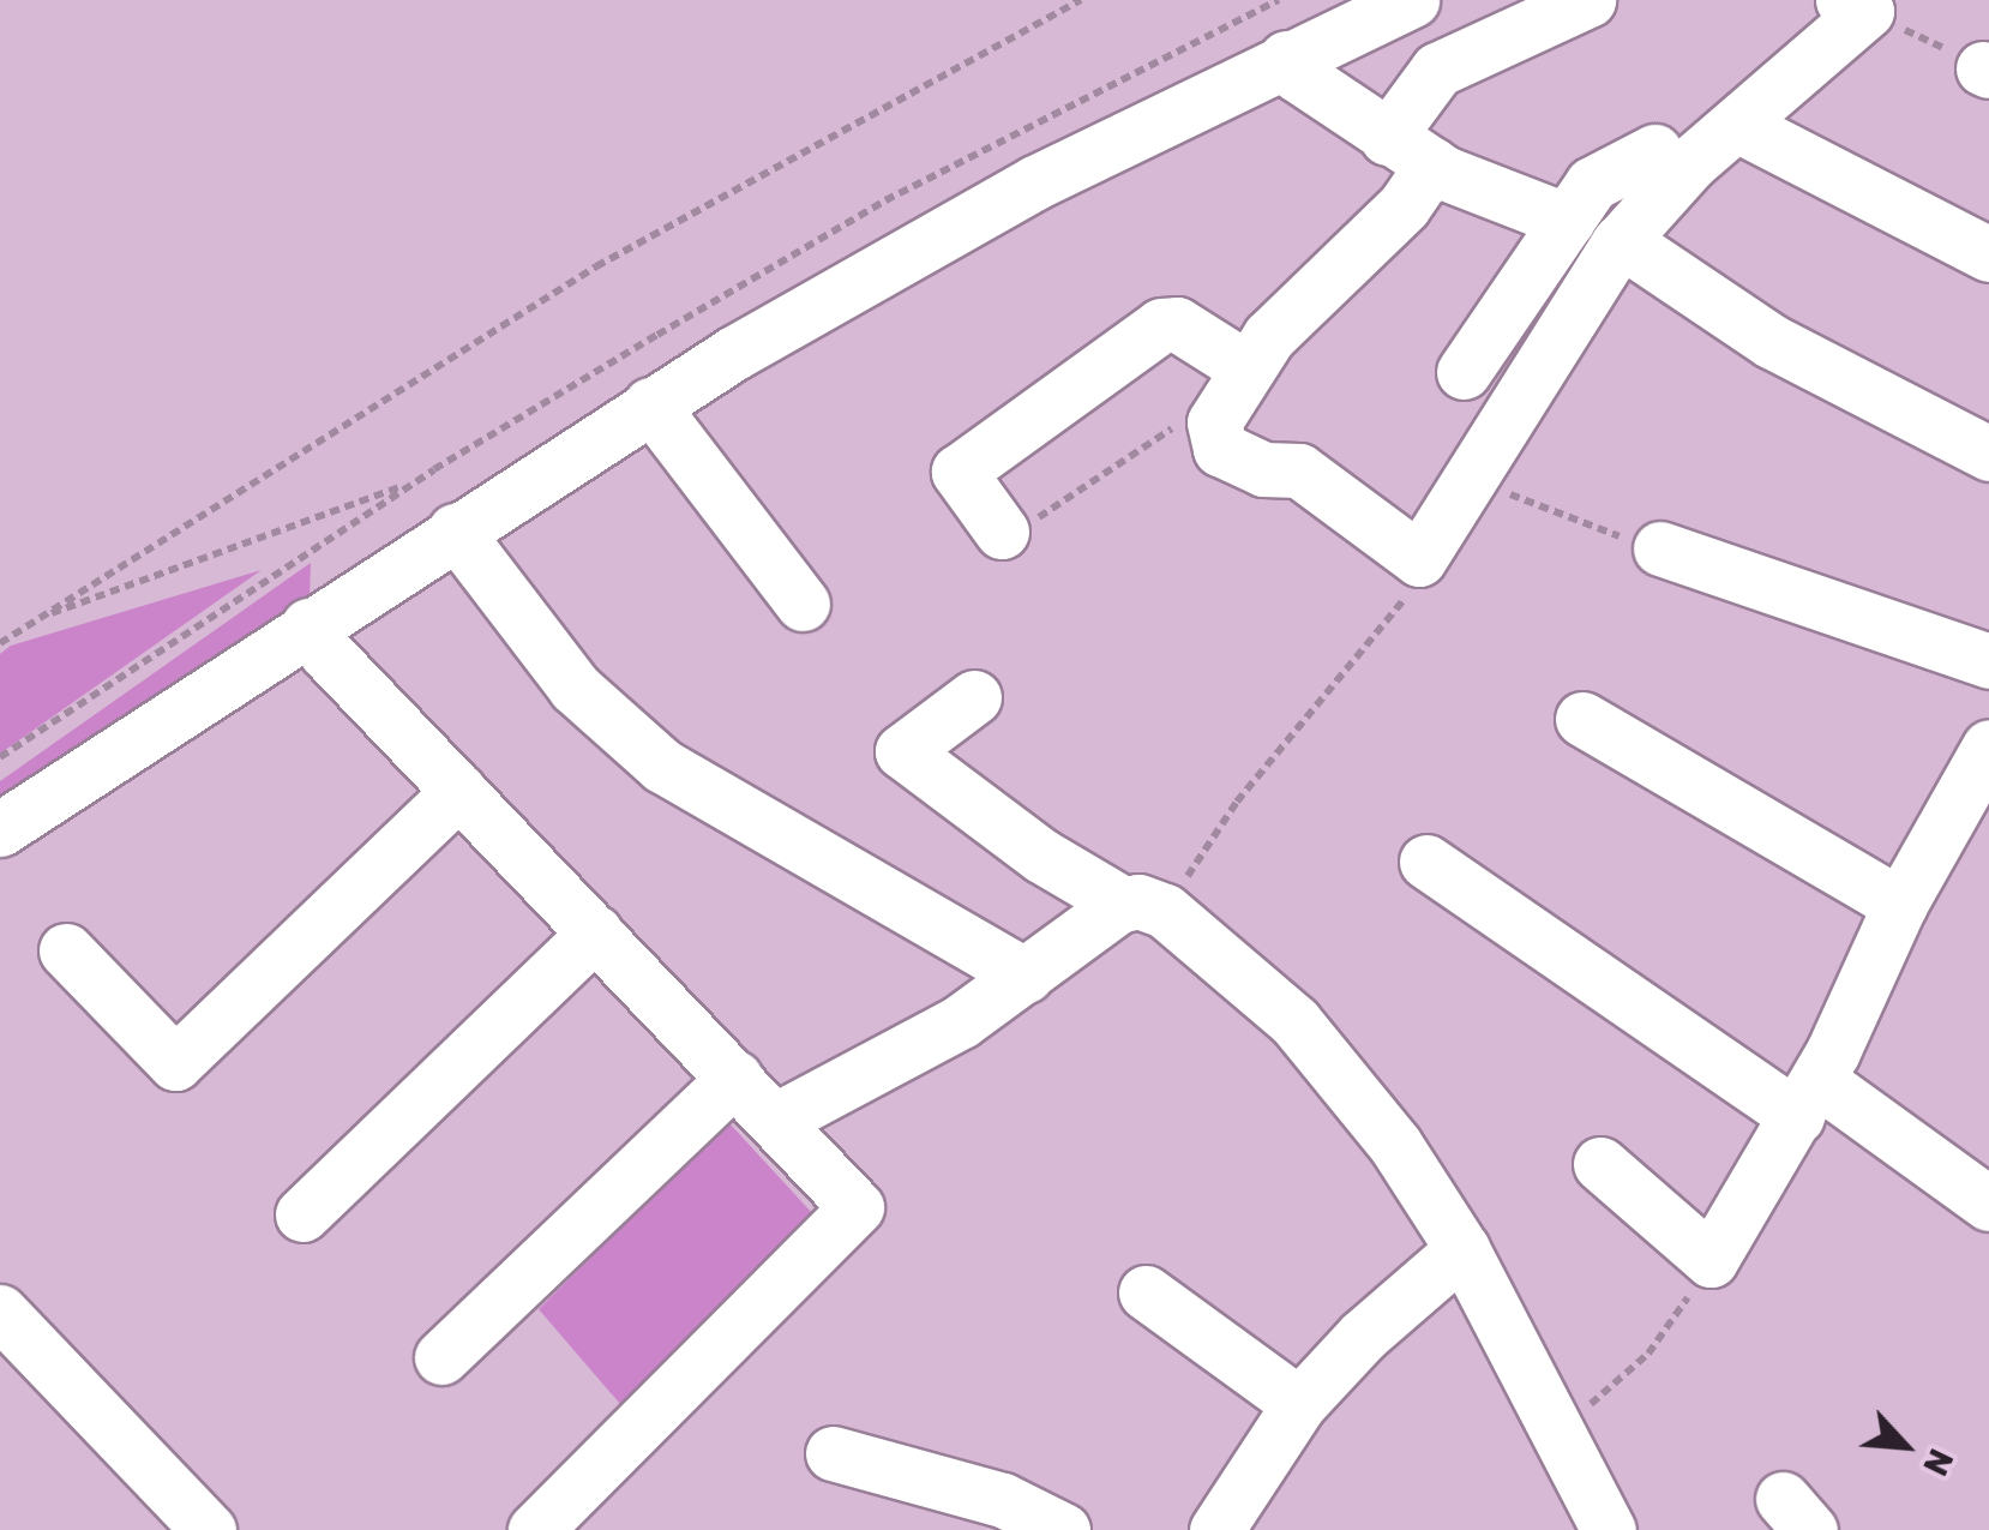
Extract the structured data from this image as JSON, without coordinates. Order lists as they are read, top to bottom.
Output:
{
  "north": "bottom right"
}
